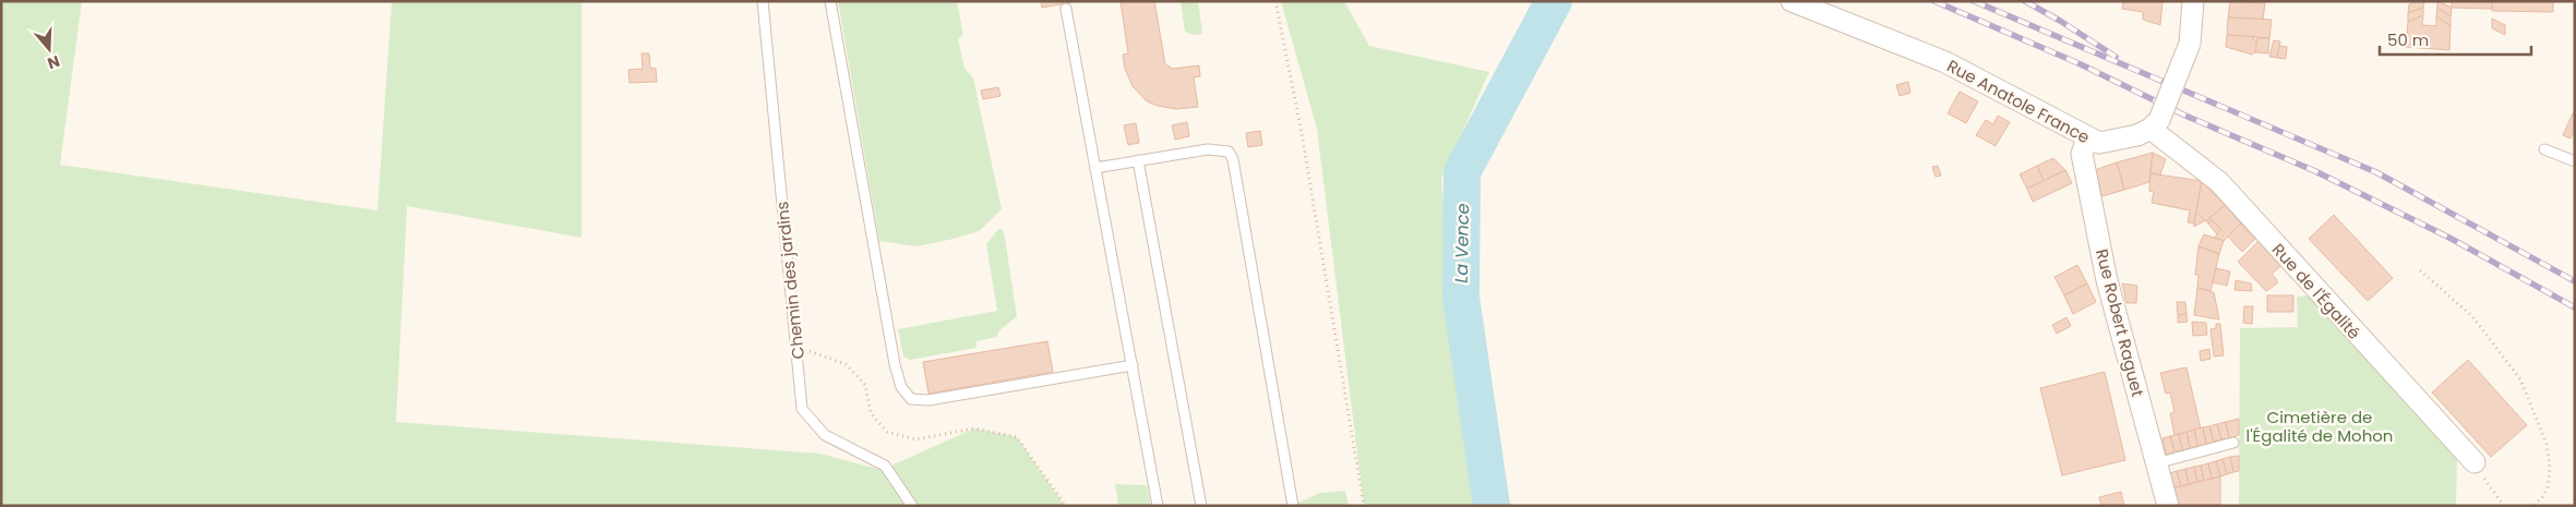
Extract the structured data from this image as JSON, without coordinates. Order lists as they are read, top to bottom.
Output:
{
  "streets": {
    "street": ["Rue Anatole France", "Rue de l'Égalité", "Rue Robert Raguet"],
    "lane": ["Chemin des jardins"]
  },
  "crossings": [
    ["Rue Anatole France", "Rue de l'Égalité"],
    ["Rue Anatole France", "Rue Robert Raguet"]
  ],
  "water": ["La Vence"],
  "parks": ["Cimetière de l'Égalité de Mohon"],
  "scale_bar": "50 m",
  "north": "bottom"
}
